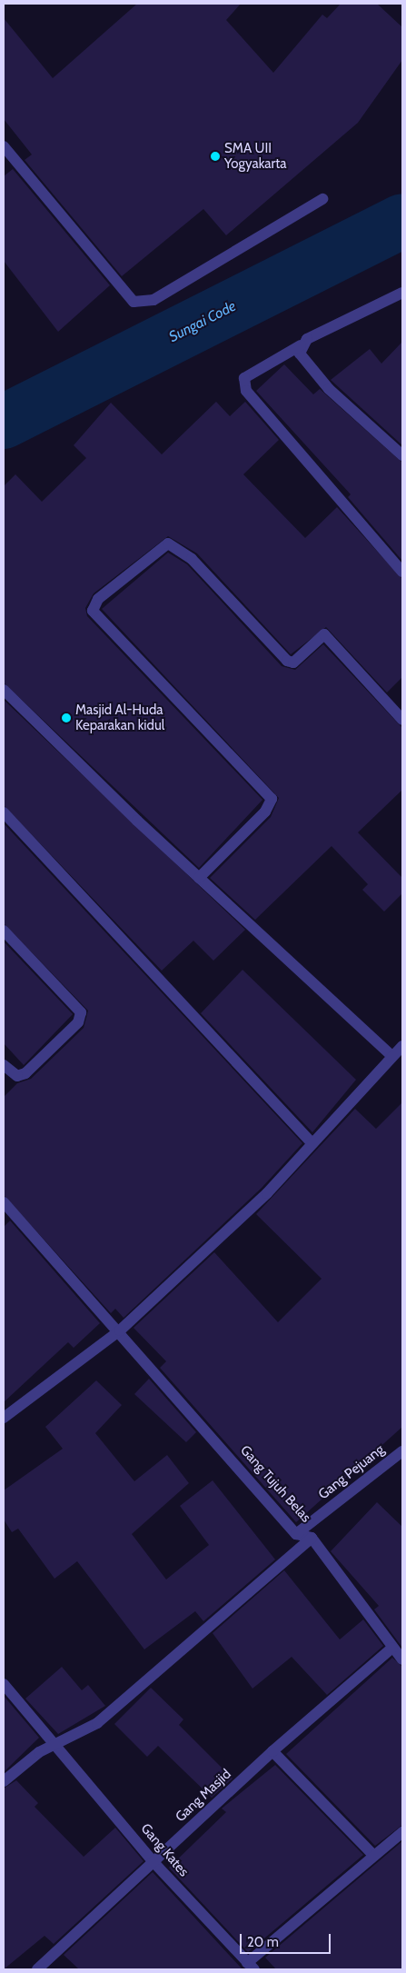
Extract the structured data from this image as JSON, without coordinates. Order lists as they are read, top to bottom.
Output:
{
  "streets": {
    "street": [
      "Gang Pejuang",
      "Gang Tujuh Belas",
      "Gang Masjid",
      "Gang Kates"
    ]
  },
  "crossings": [
    ["Gang Pejuang", "Gang Tujuh Belas"],
    ["Gang Tujuh Belas", "Gang Masjid"],
    ["Gang Masjid", "Gang Kates"]
  ],
  "water": ["Sungai Code"],
  "places": ["SMA UII Yogyakarta", "Masjid Al-Huda Keparakan kidul"],
  "scale_bar": "20 m"
}
